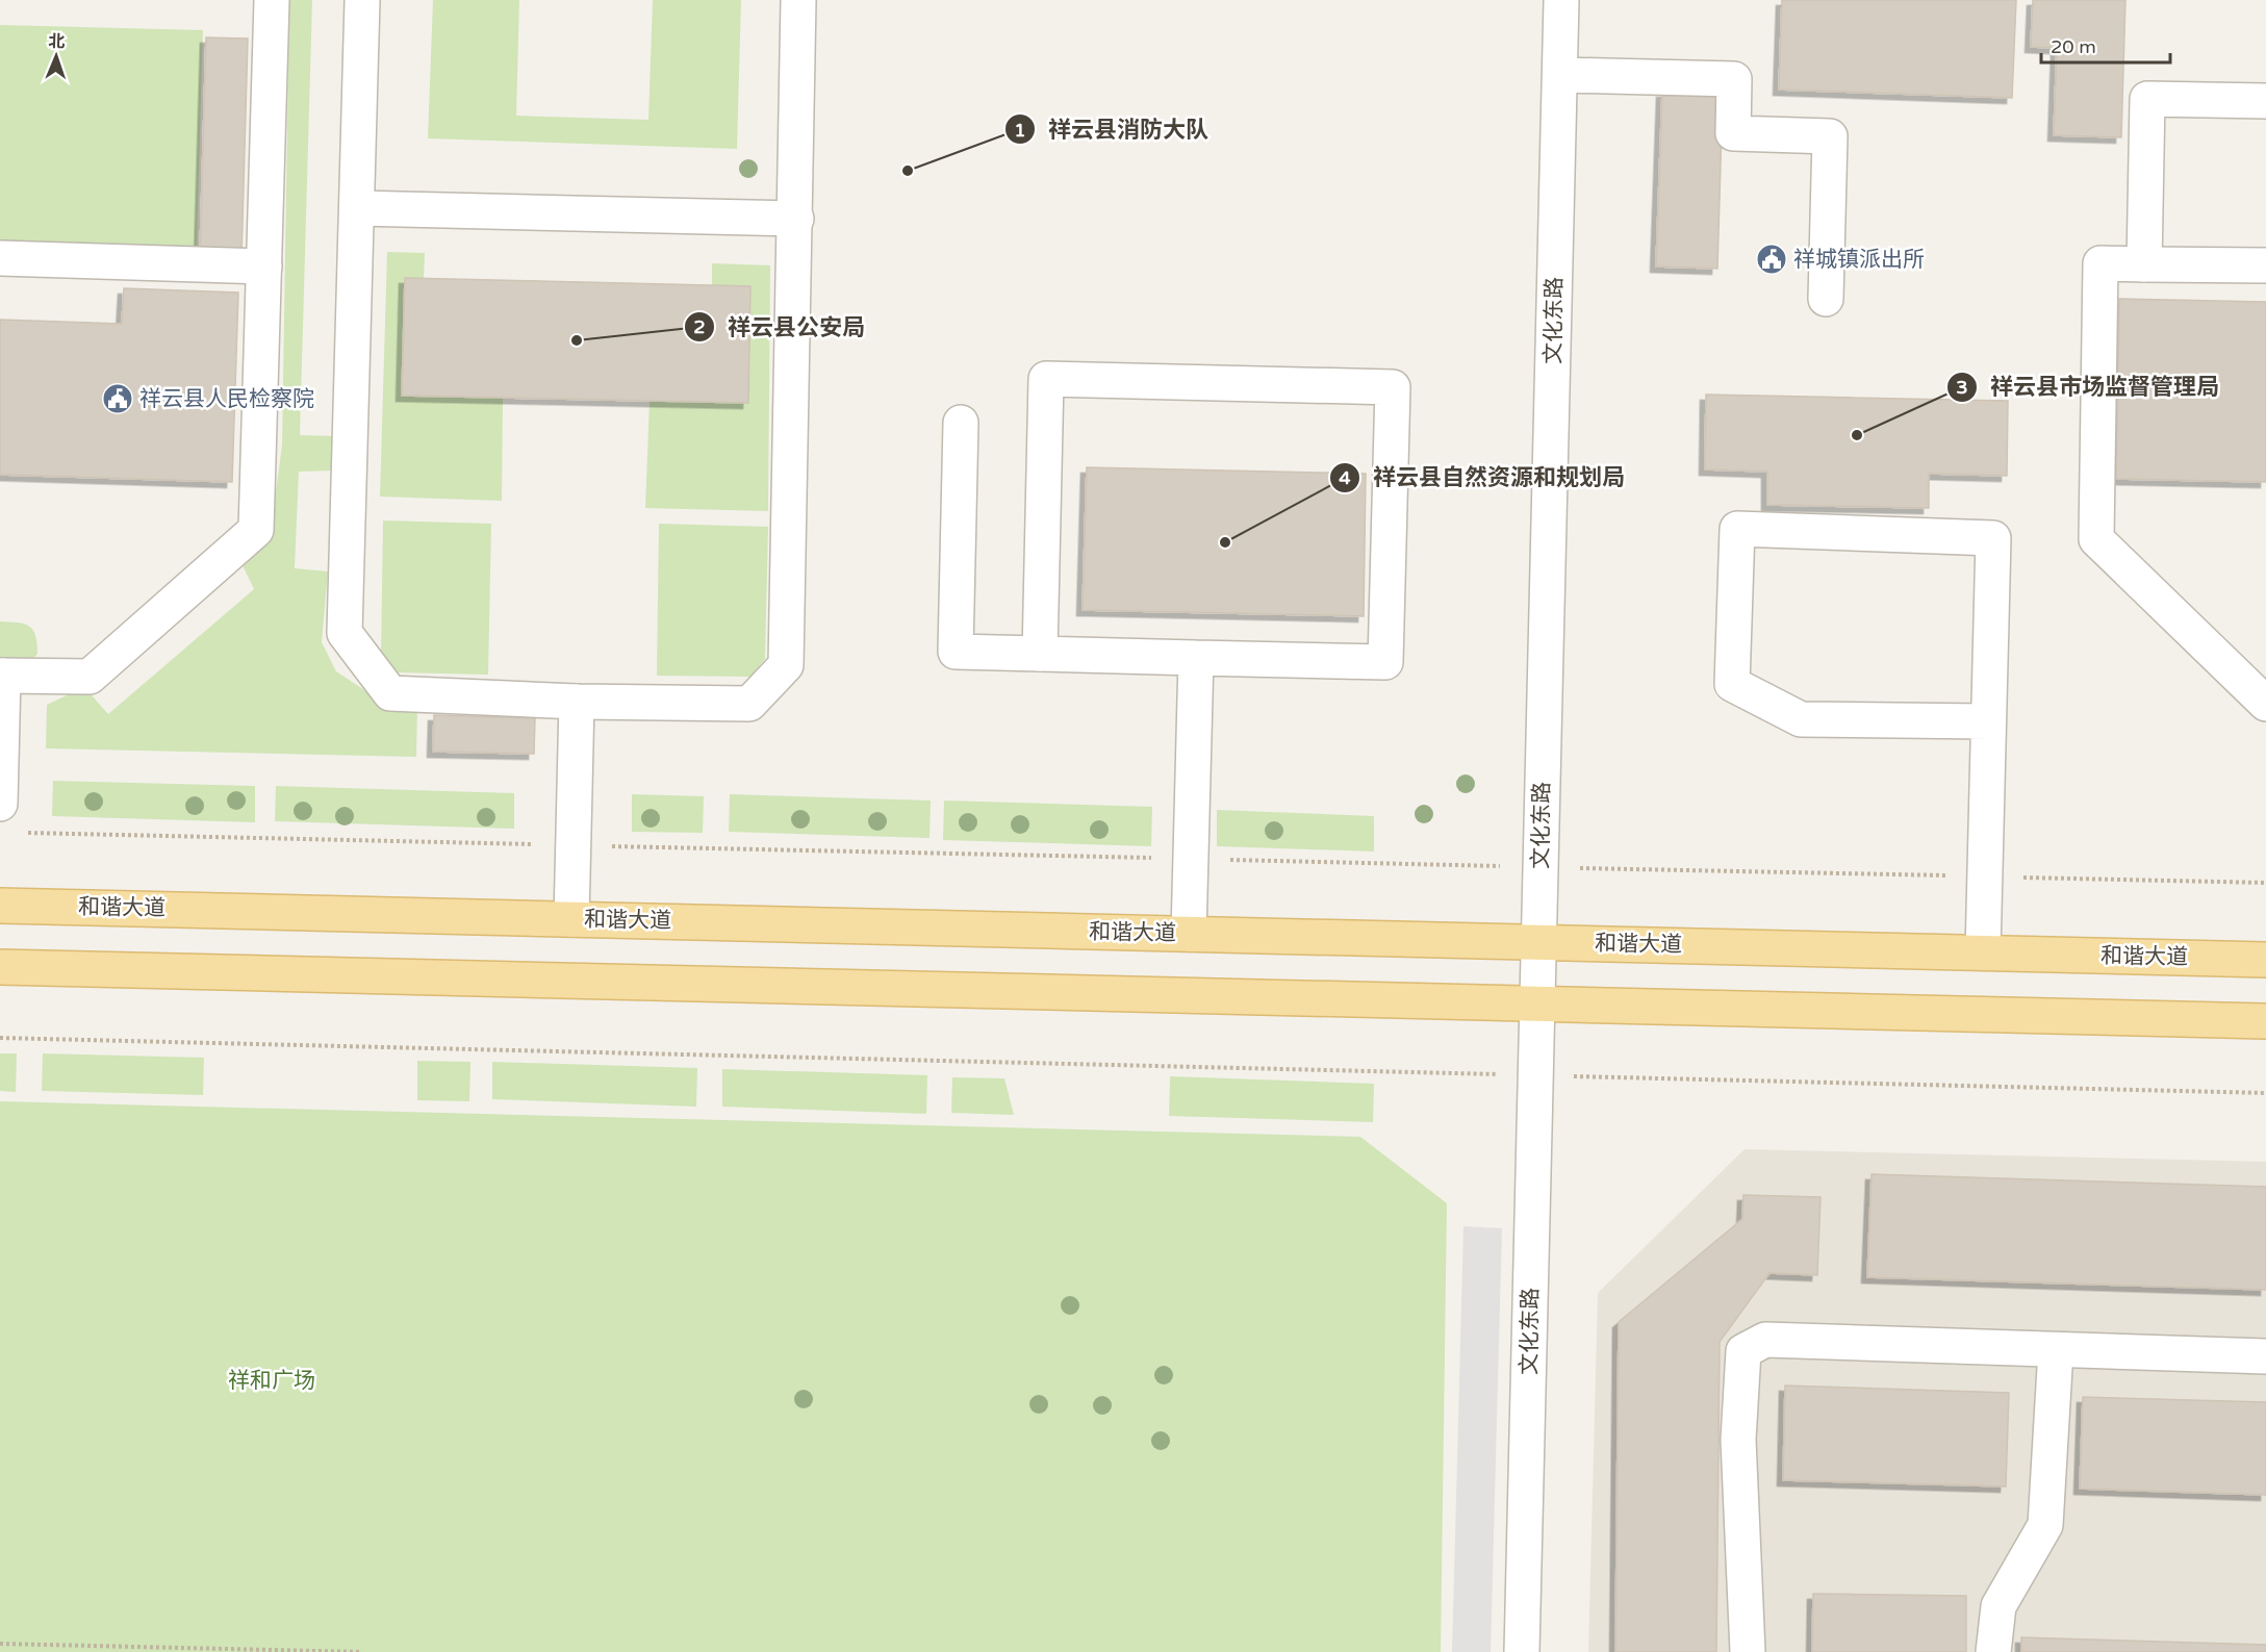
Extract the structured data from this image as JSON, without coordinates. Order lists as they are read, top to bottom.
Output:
{
  "streets": {
    "main road": ["和谐大道"],
    "street": ["文化东路"]
  },
  "crossings": [
    ["文化东路", "和谐大道"]
  ],
  "parks": ["祥和广场"],
  "places": {
    "other": [
      "祥云县消防大队",
      "祥云县公安局",
      "祥云县市场监督管理局",
      "祥云县自然资源和规划局"
    ],
    "public building": ["祥城镇派出所", "祥云县人民检察院"]
  },
  "scale_bar": "20 m",
  "north": "top"
}
